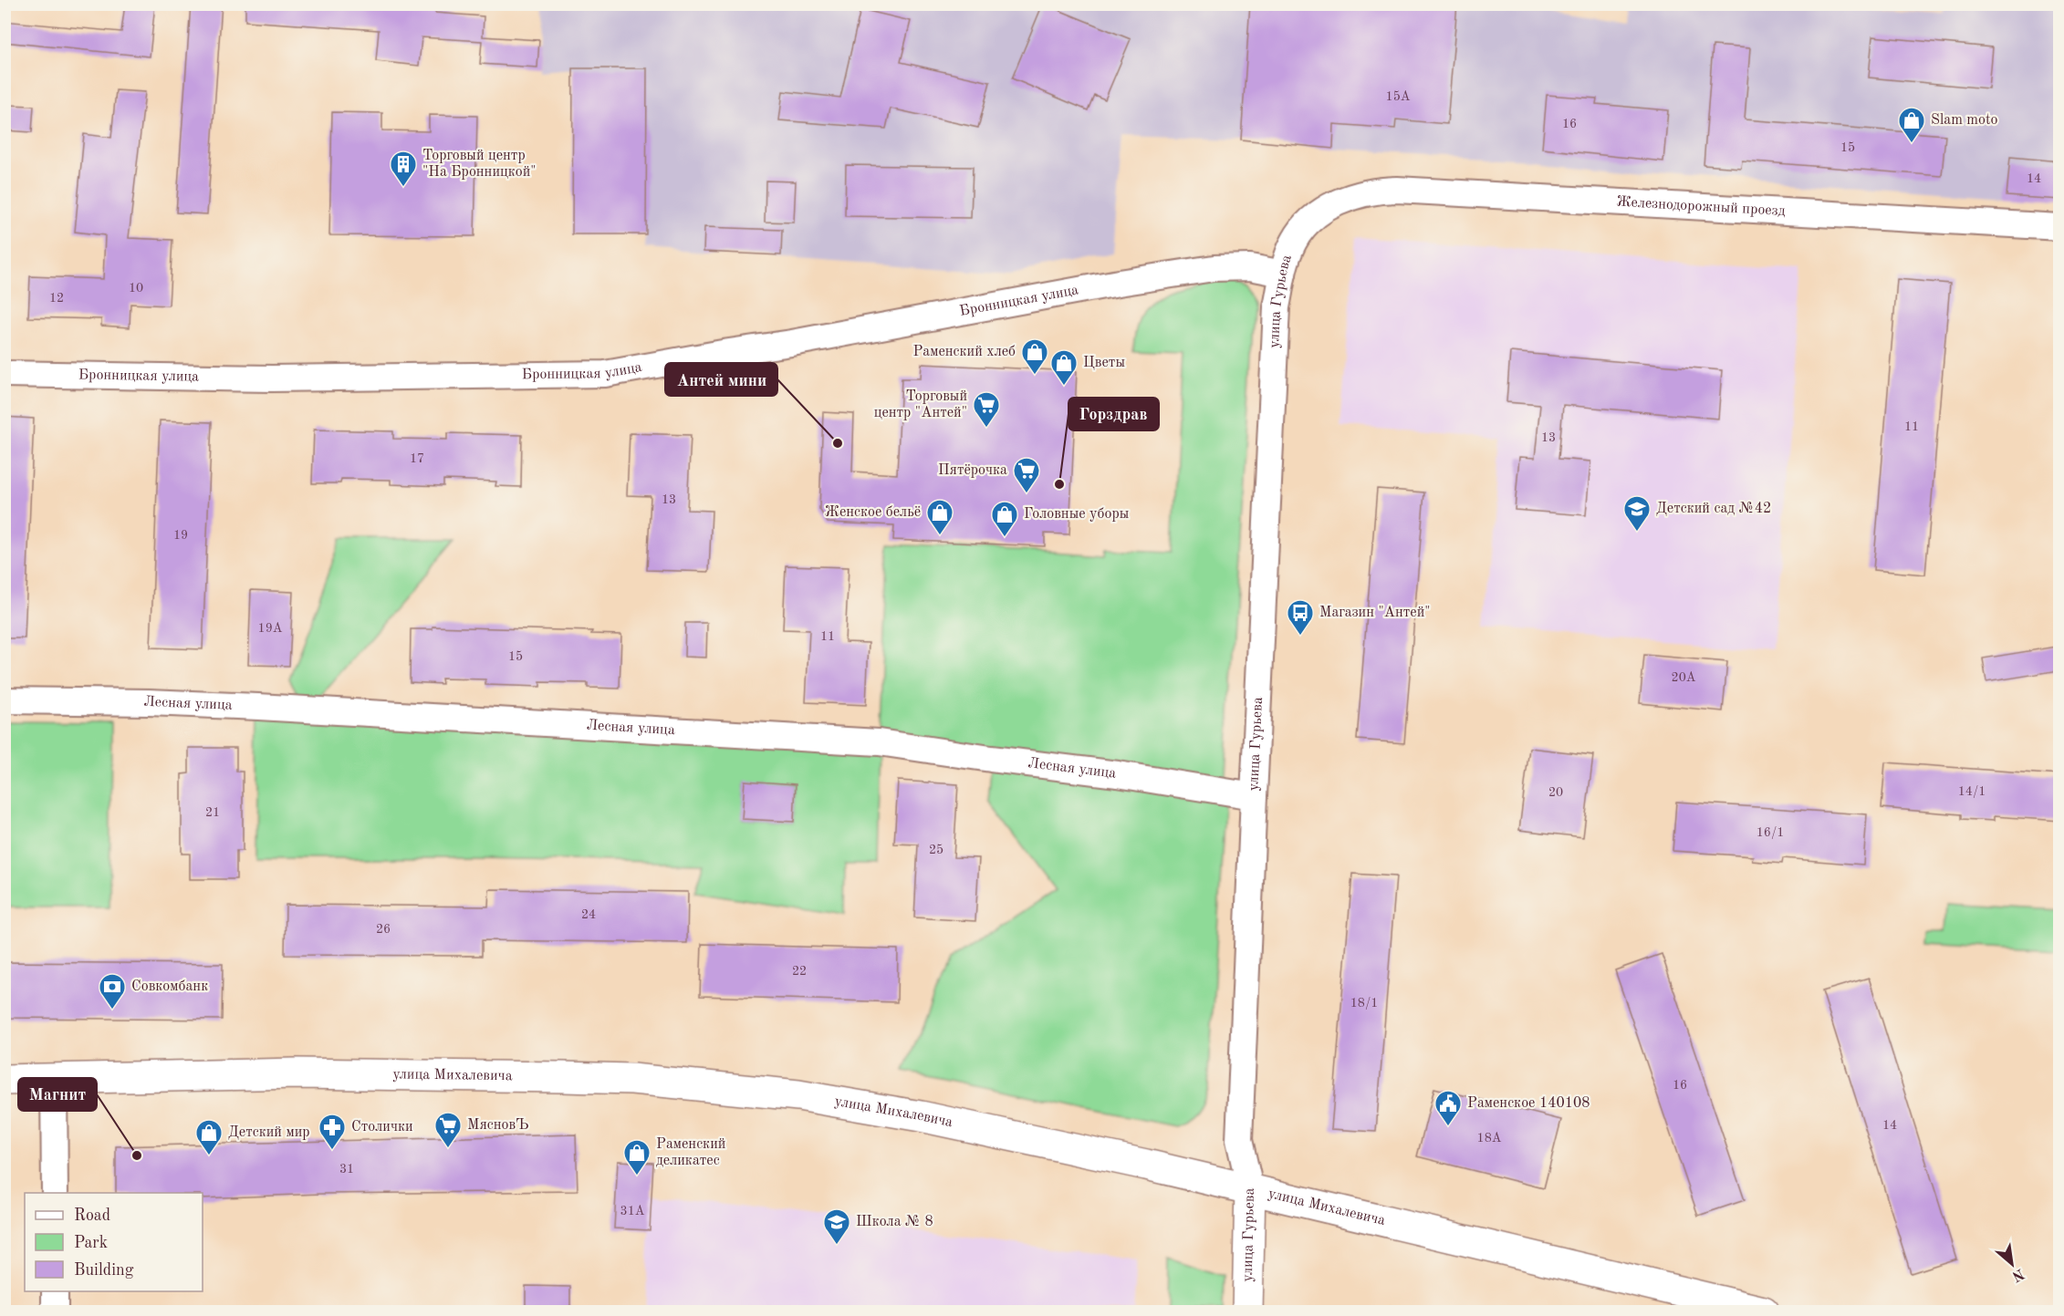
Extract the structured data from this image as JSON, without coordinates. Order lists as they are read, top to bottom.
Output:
{
  "streets": {
    "main road": ["улица Гурьева", "улица Михалевича"],
    "street": ["Железнодорожный проезд", "Бронницкая улица", "Лесная улица"]
  },
  "crossings": [
    ["Железнодорожный проезд", "улица Гурьева"],
    ["Бронницкая улица", "улица Гурьева"],
    ["улица Гурьева", "Лесная улица"],
    ["улица Гурьева", "улица Михалевича"]
  ],
  "places": {
    "shop": [
      "Slam moto",
      "Раменский хлеб",
      "Цветы",
      "Женское бельё",
      "Головные уборы",
      "Детский мир",
      "Раменский деликатес"
    ],
    "building": ["Торговый центр \"На Бронницкой\""],
    "supermarket": ["Торговый центр \"Антей\"", "Пятёрочка", "МясновЪ"],
    "other": ["Антей мини", "Горздрав", "Магнит"],
    "school or university": ["Детский сад №42", "Школа № 8"],
    "bus stop": ["Магазин \"Антей\""],
    "bank": ["Совкомбанк"],
    "public building": ["Раменское 140108"],
    "pharmacy": ["Столички"]
  },
  "house_numbers": [
    "15А",
    "16",
    "15",
    "14",
    "10",
    "12",
    "11",
    "13",
    "17",
    "13",
    "19",
    "19А",
    "11",
    "15",
    "20А",
    "14/1",
    "20",
    "21",
    "16/1",
    "25",
    "24",
    "26",
    "22",
    "18/1",
    "16",
    "14",
    "18А",
    "31",
    "31А"
  ],
  "legend": ["Road", "Park", "Building"],
  "north": "bottom right"
}
